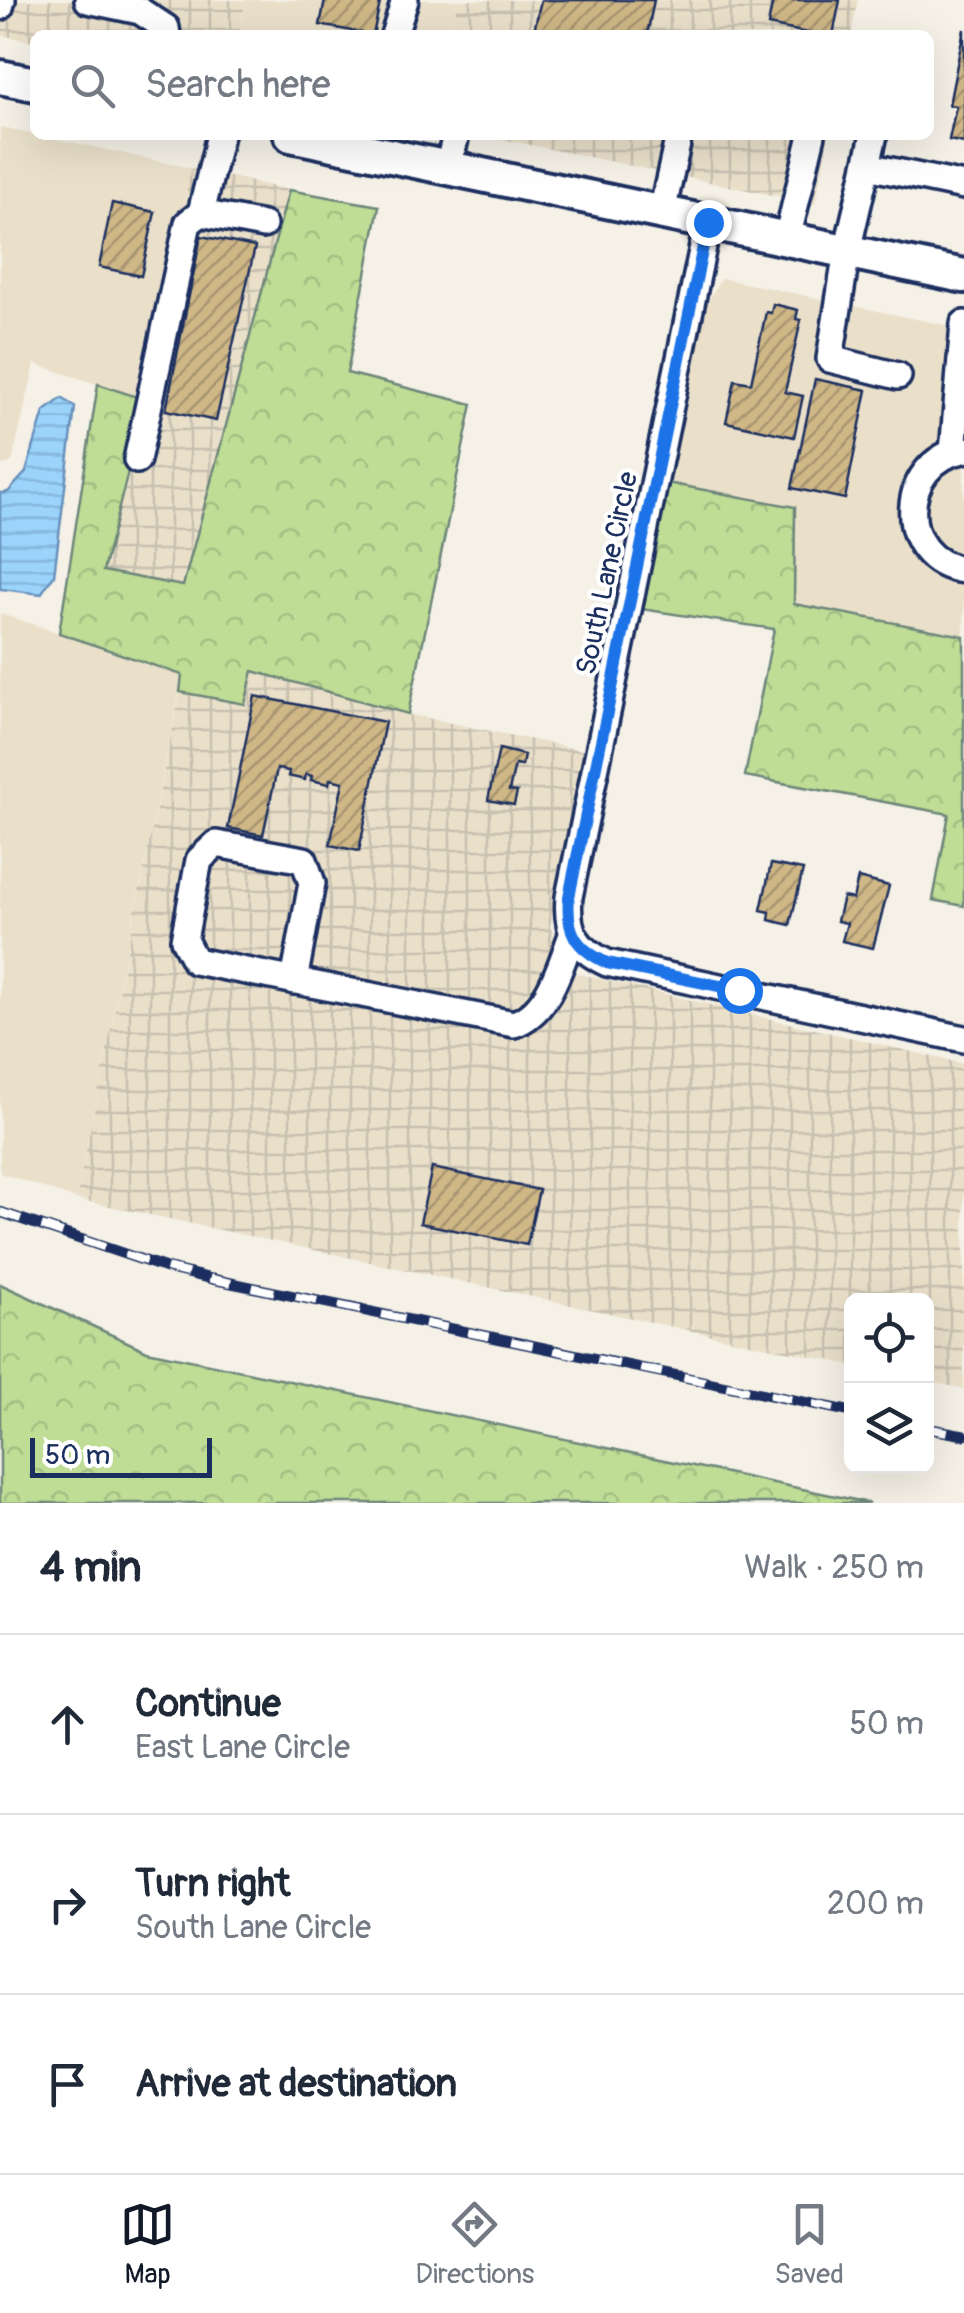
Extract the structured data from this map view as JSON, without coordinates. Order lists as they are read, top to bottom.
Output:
{
  "streets": {
    "street": ["South Lane Circle"]
  },
  "scale_bar": "50 m",
  "page": {
    "search": "Search here",
    "scale": "50 m",
    "heading": ["4 min", "Walk · 250 m"],
    "list": [
      ["Continue", "East Lane Circle", "50 m"],
      ["Turn right", "South Lane Circle", "200 m"],
      "Arrive at destination"
    ],
    "nav": ["Map", "Directions", "Saved"]
  }
}
